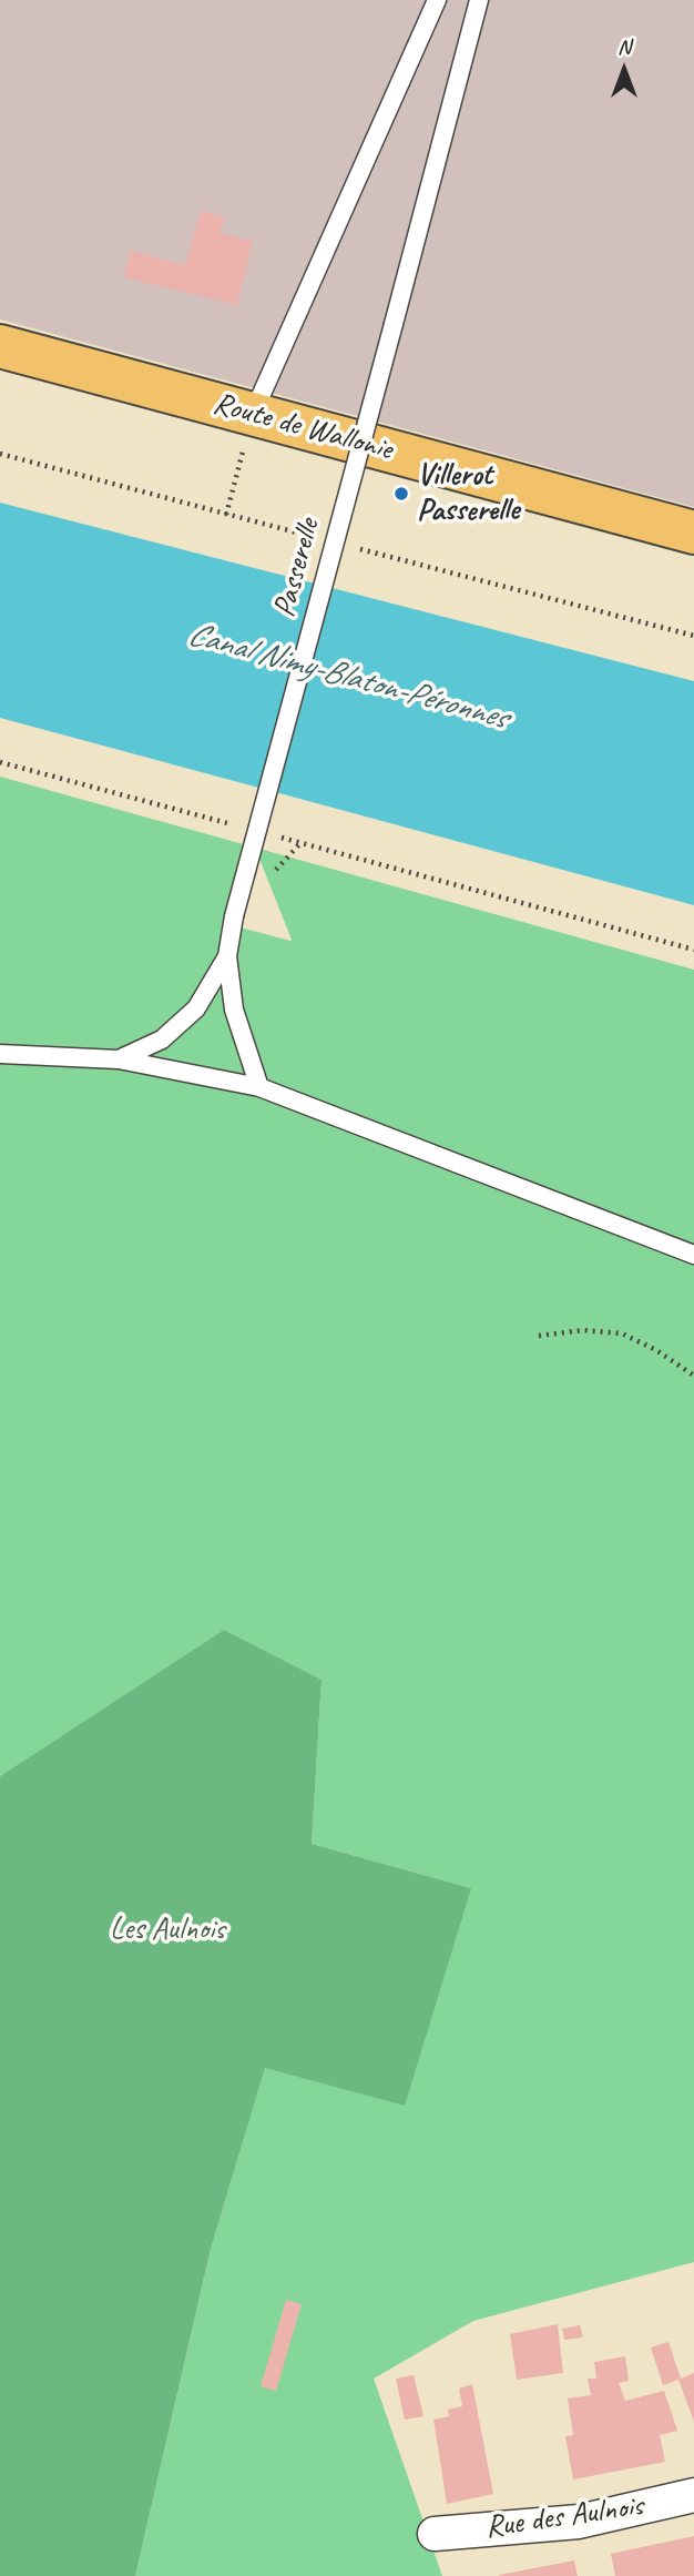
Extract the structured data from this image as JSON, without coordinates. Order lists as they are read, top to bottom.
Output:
{
  "streets": {
    "main road": ["Route de Wallonie"],
    "street": ["Rue des Aulnois"],
    "lane": ["Passerelle"]
  },
  "water": ["Canal Nimy-Blaton-Péronnes"],
  "parks": ["Les Aulnois"],
  "places": ["Villerot Passerelle"],
  "north": "top"
}
